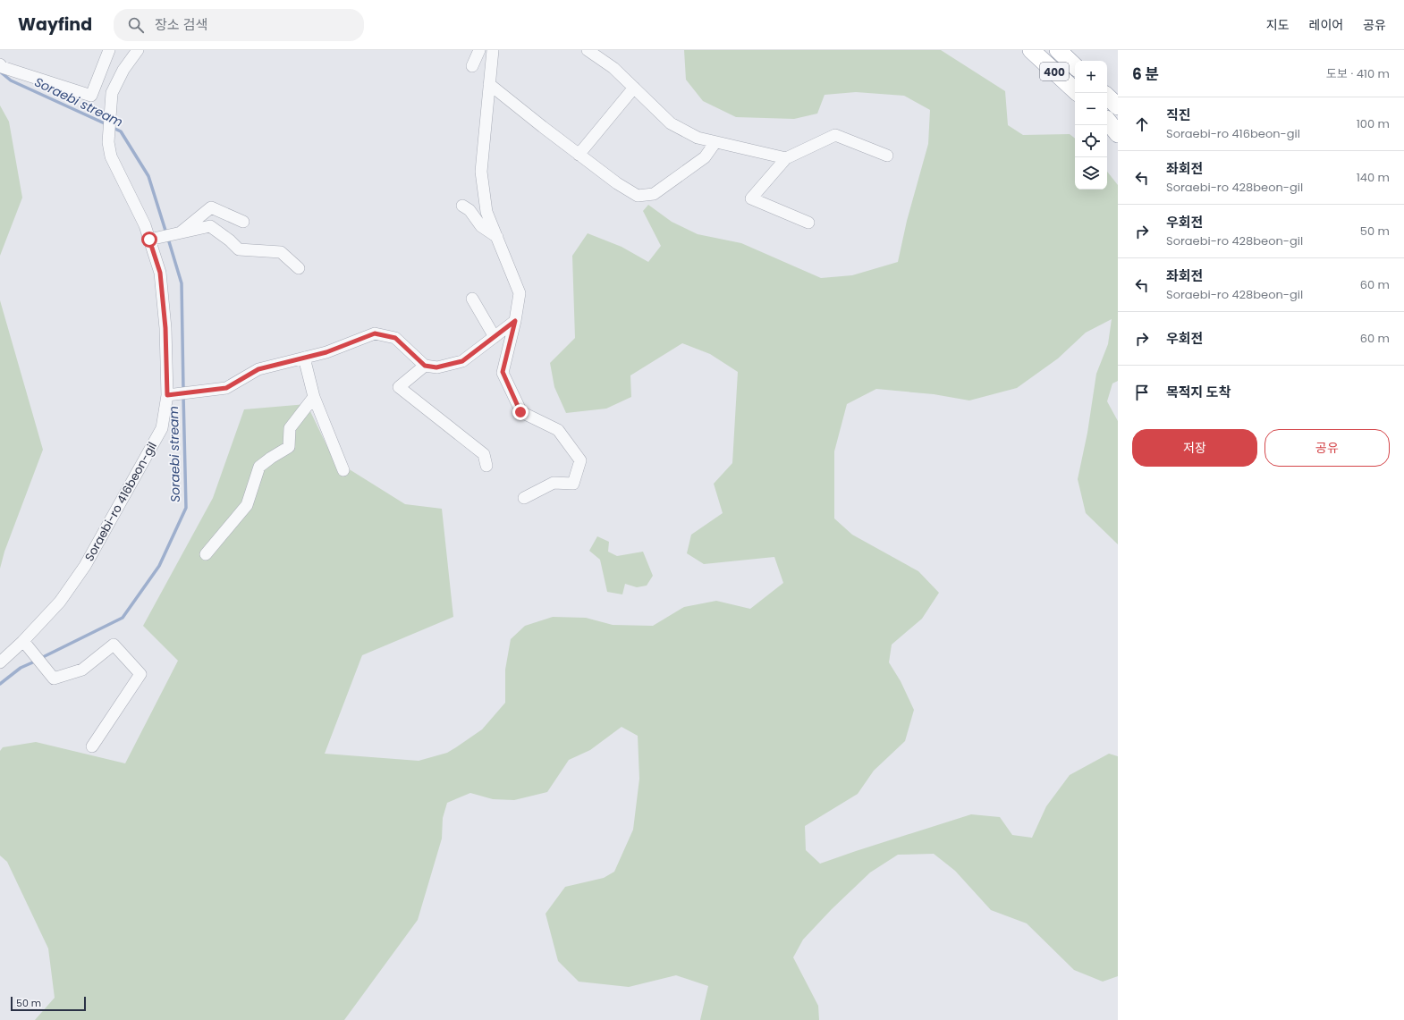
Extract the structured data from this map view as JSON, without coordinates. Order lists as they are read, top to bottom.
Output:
{
  "streets": {
    "highway": ["400"],
    "street": ["Soraebi-ro 416beon-gil"]
  },
  "water": ["Soraebi stream"],
  "scale_bar": "50 m",
  "page": {
    "header": "Wayfind",
    "search": "장소 검색",
    "nav": ["지도", "레이어", "공유"],
    "heading": ["6 분", "도보 · 410 m"],
    "map_buttons": ["+", "−"],
    "list": [
      ["직진", "Soraebi-ro 416beon-gil", "100 m"],
      ["좌회전", "Soraebi-ro 428beon-gil", "140 m"],
      ["우회전", "Soraebi-ro 428beon-gil", "50 m"],
      ["좌회전", "Soraebi-ro 428beon-gil", "60 m"],
      ["우회전", "60 m"],
      "목적지 도착"
    ],
    "buttons": ["저장", "공유"],
    "scale": "50 m"
  }
}
